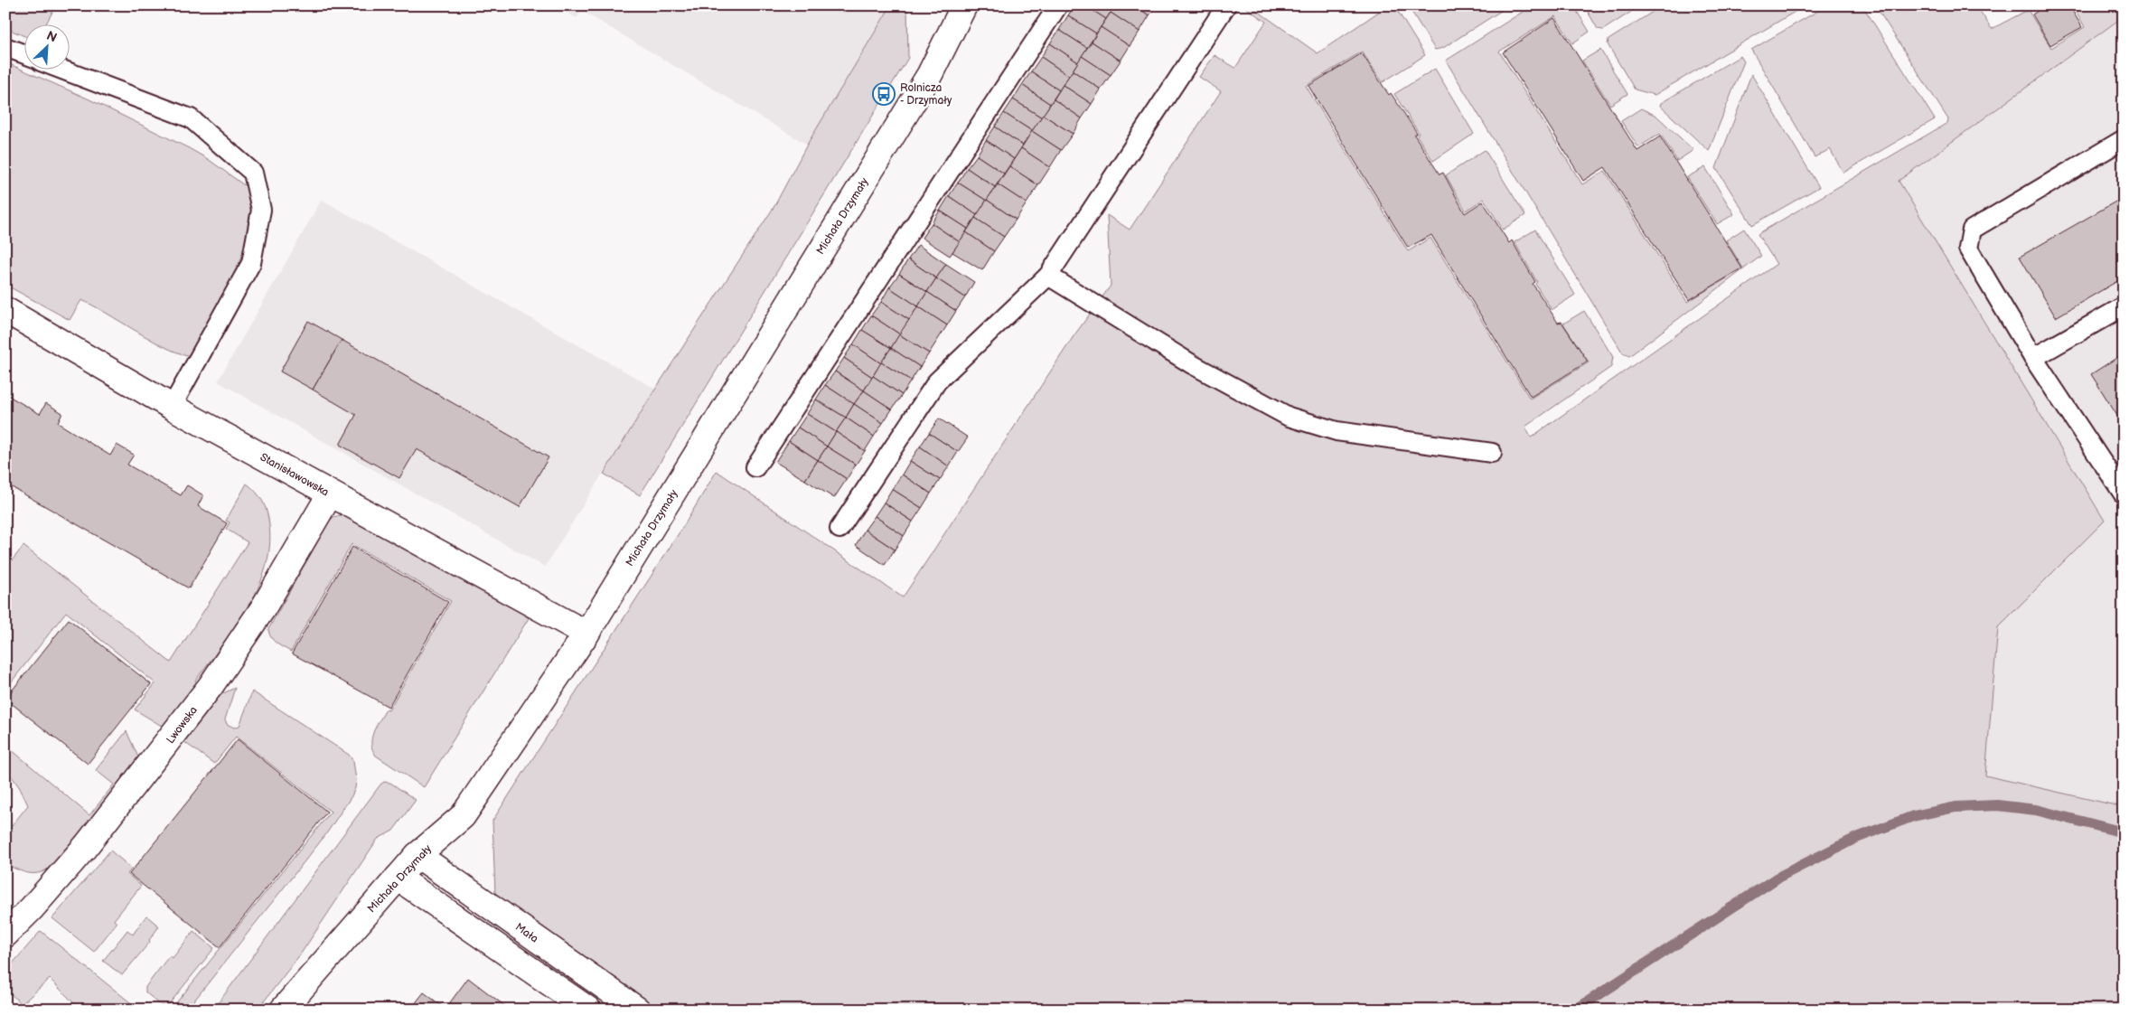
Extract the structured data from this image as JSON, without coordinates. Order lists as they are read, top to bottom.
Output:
{
  "streets": {
    "street": [
      "Michała Drzymały",
      "Stanisławowska",
      "Lwowska",
      "Mała"
    ]
  },
  "crossings": [
    ["Michała Drzymały", "Stanisławowska"],
    ["Michała Drzymały", "Mała"],
    ["Stanisławowska", "Lwowska"]
  ],
  "places": {
    "bus stop": ["Rolnicza - Drzymały"]
  },
  "north": "top right"
}
